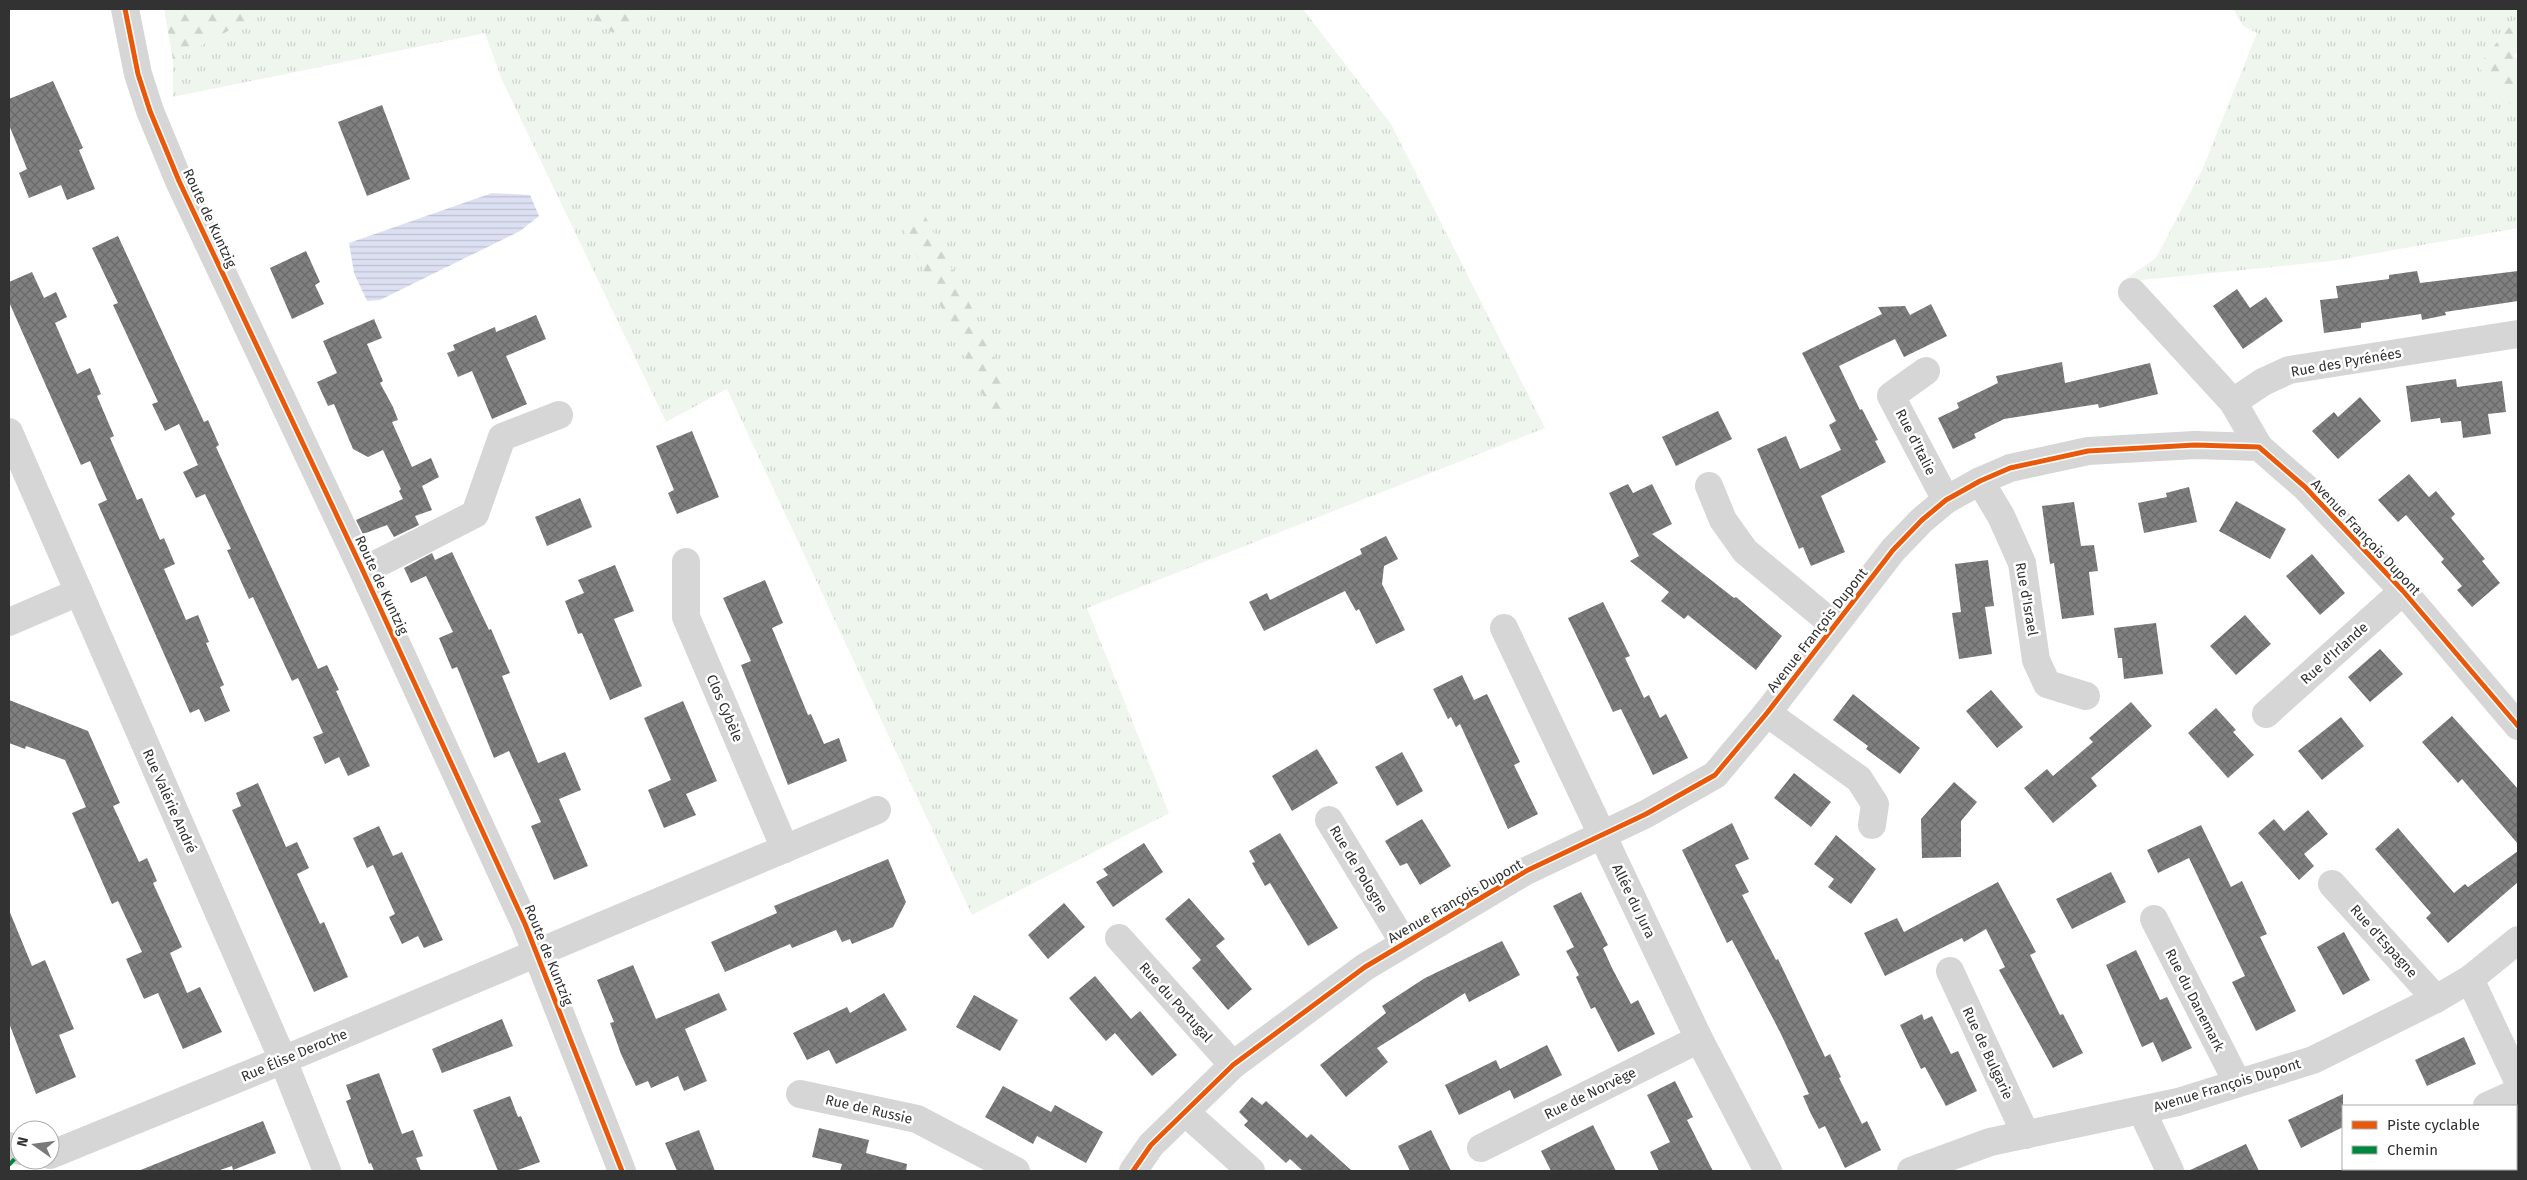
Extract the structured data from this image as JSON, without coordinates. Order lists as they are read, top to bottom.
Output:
{
  "streets": {
    "street": [
      "Route de Kuntzig",
      "Rue des Pyrénées",
      "Rue d'Italie",
      "Avenue François Dupont",
      "Rue d'Israel",
      "Rue d'Irlande",
      "Clos Cybèle",
      "Rue Valérie André",
      "Rue de Pologne",
      "Allée du Jura",
      "Rue d'Espagne",
      "Rue du Danemark",
      "Rue du Portugal",
      "Rue de Bulgarie",
      "Rue Élise Deroche",
      "Rue de Norvège",
      "Rue de Russie"
    ]
  },
  "crossings": [
    ["Route de Kuntzig", "Rue Élise Deroche"],
    ["Rue d'Italie", "Avenue François Dupont"],
    ["Avenue François Dupont", "Rue d'Israel"],
    ["Avenue François Dupont", "Rue d'Irlande"],
    ["Avenue François Dupont", "Rue de Pologne"],
    ["Avenue François Dupont", "Allée du Jura"],
    ["Avenue François Dupont", "Rue d'Espagne"],
    ["Avenue François Dupont", "Rue du Danemark"],
    ["Avenue François Dupont", "Rue du Portugal"],
    ["Avenue François Dupont", "Rue de Bulgarie"],
    ["Rue Valérie André", "Rue Élise Deroche"],
    ["Allée du Jura", "Rue de Norvège"]
  ],
  "legend": ["Piste cyclable", "Chemin"],
  "north": "left"
}
